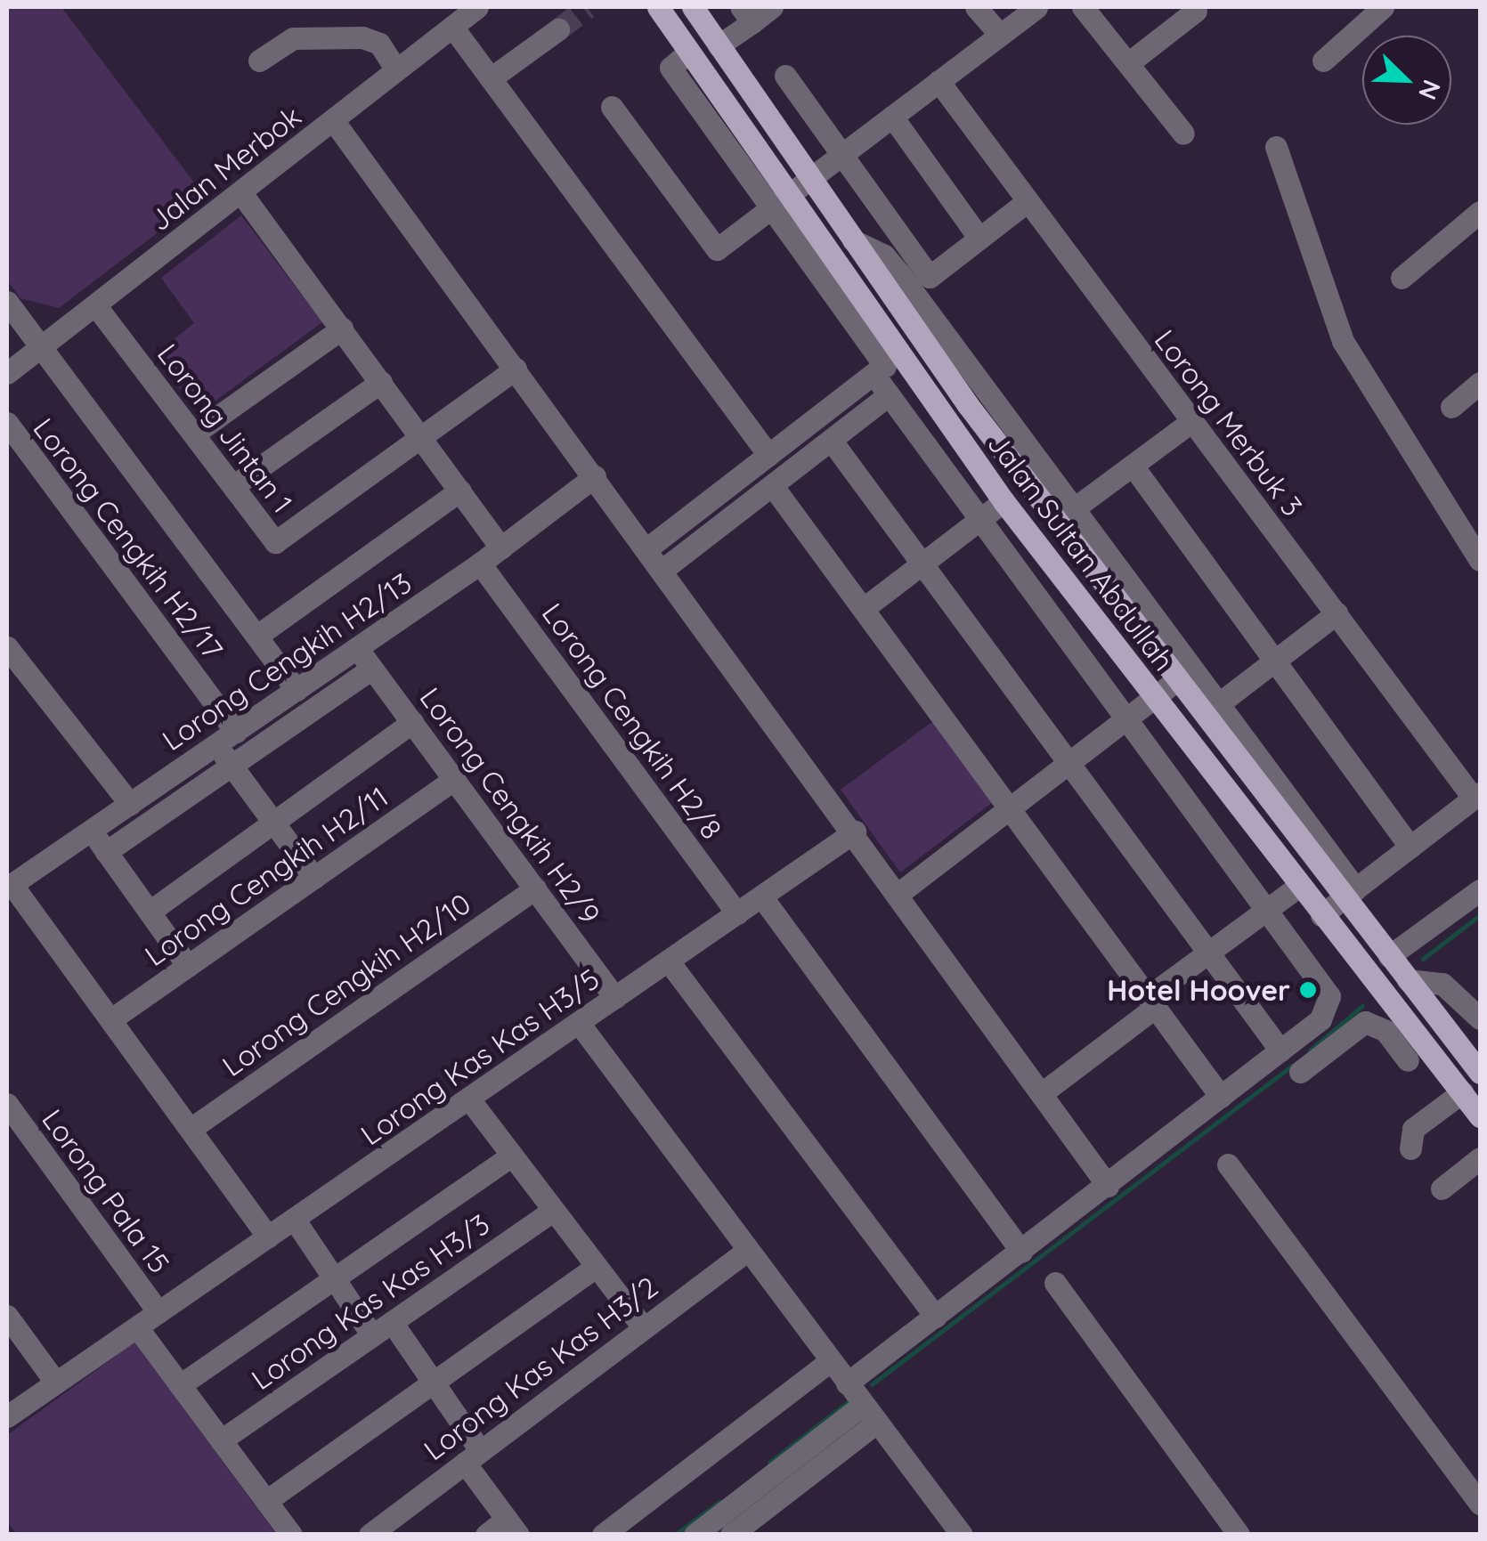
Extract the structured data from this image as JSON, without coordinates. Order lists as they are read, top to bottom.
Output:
{
  "streets": {
    "main road": ["Jalan Sultan Abdullah"],
    "street": [
      "Jalan Merbok",
      "Lorong Merbuk 3",
      "Lorong Jintan 1",
      "Lorong Cengkih H2/17",
      "Lorong Cengkih H2/13",
      "Lorong Cengkih H2/8",
      "Lorong Cengkih H2/9",
      "Lorong Cengkih H2/11",
      "Lorong Cengkih H2/10",
      "Lorong Kas Kas H3/5",
      "Lorong Pala 15",
      "Lorong Kas Kas H3/3",
      "Lorong Kas Kas H3/2"
    ]
  },
  "crossings": [
    ["Jalan Merbok", "Lorong Jintan 1"],
    ["Lorong Cengkih H2/17", "Lorong Cengkih H2/13"],
    ["Lorong Cengkih H2/17", "Lorong Cengkih H2/11"],
    ["Lorong Cengkih H2/13", "Lorong Cengkih H2/8"],
    ["Lorong Cengkih H2/13", "Lorong Cengkih H2/9"],
    ["Lorong Cengkih H2/8", "Lorong Kas Kas H3/5"],
    ["Lorong Cengkih H2/9", "Lorong Cengkih H2/11"],
    ["Lorong Cengkih H2/9", "Lorong Cengkih H2/10"],
    ["Lorong Cengkih H2/9", "Lorong Kas Kas H3/5"],
    ["Lorong Kas Kas H3/5", "Lorong Pala 15"]
  ],
  "places": ["Hotel Hoover"],
  "north": "bottom right"
}
